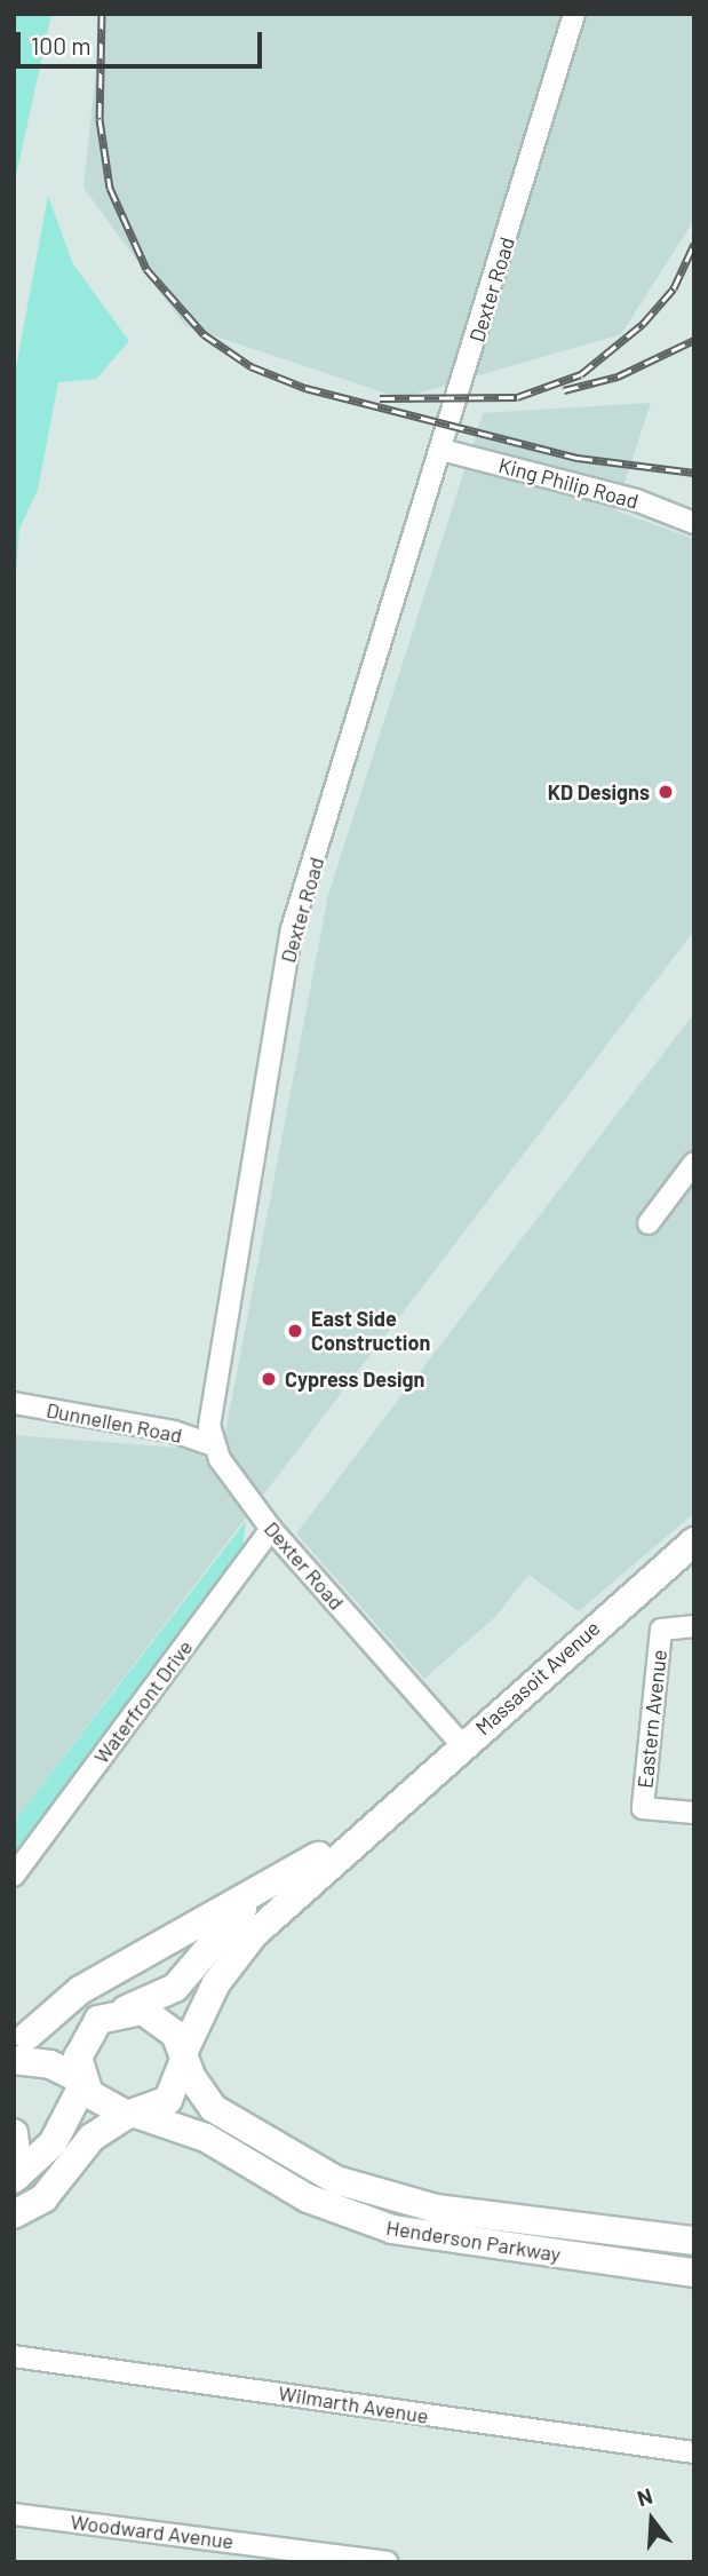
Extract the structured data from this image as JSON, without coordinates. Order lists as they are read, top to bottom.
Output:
{
  "streets": {
    "main road": ["Massasoit Avenue", "Henderson Parkway"],
    "street": [
      "Dexter Road",
      "King Philip Road",
      "Dunnellen Road",
      "Waterfront Drive",
      "Eastern Avenue",
      "Wilmarth Avenue",
      "Woodward Avenue"
    ]
  },
  "crossings": [
    ["Dexter Road", "King Philip Road"],
    ["Dexter Road", "Dunnellen Road"],
    ["Dexter Road", "Massasoit Avenue"],
    ["Dexter Road", "Waterfront Drive"],
    ["Massasoit Avenue", "Henderson Parkway"]
  ],
  "places": ["KD Designs", "East Side Construction", "Cypress Design"],
  "scale_bar": "100 m",
  "north": "top"
}
